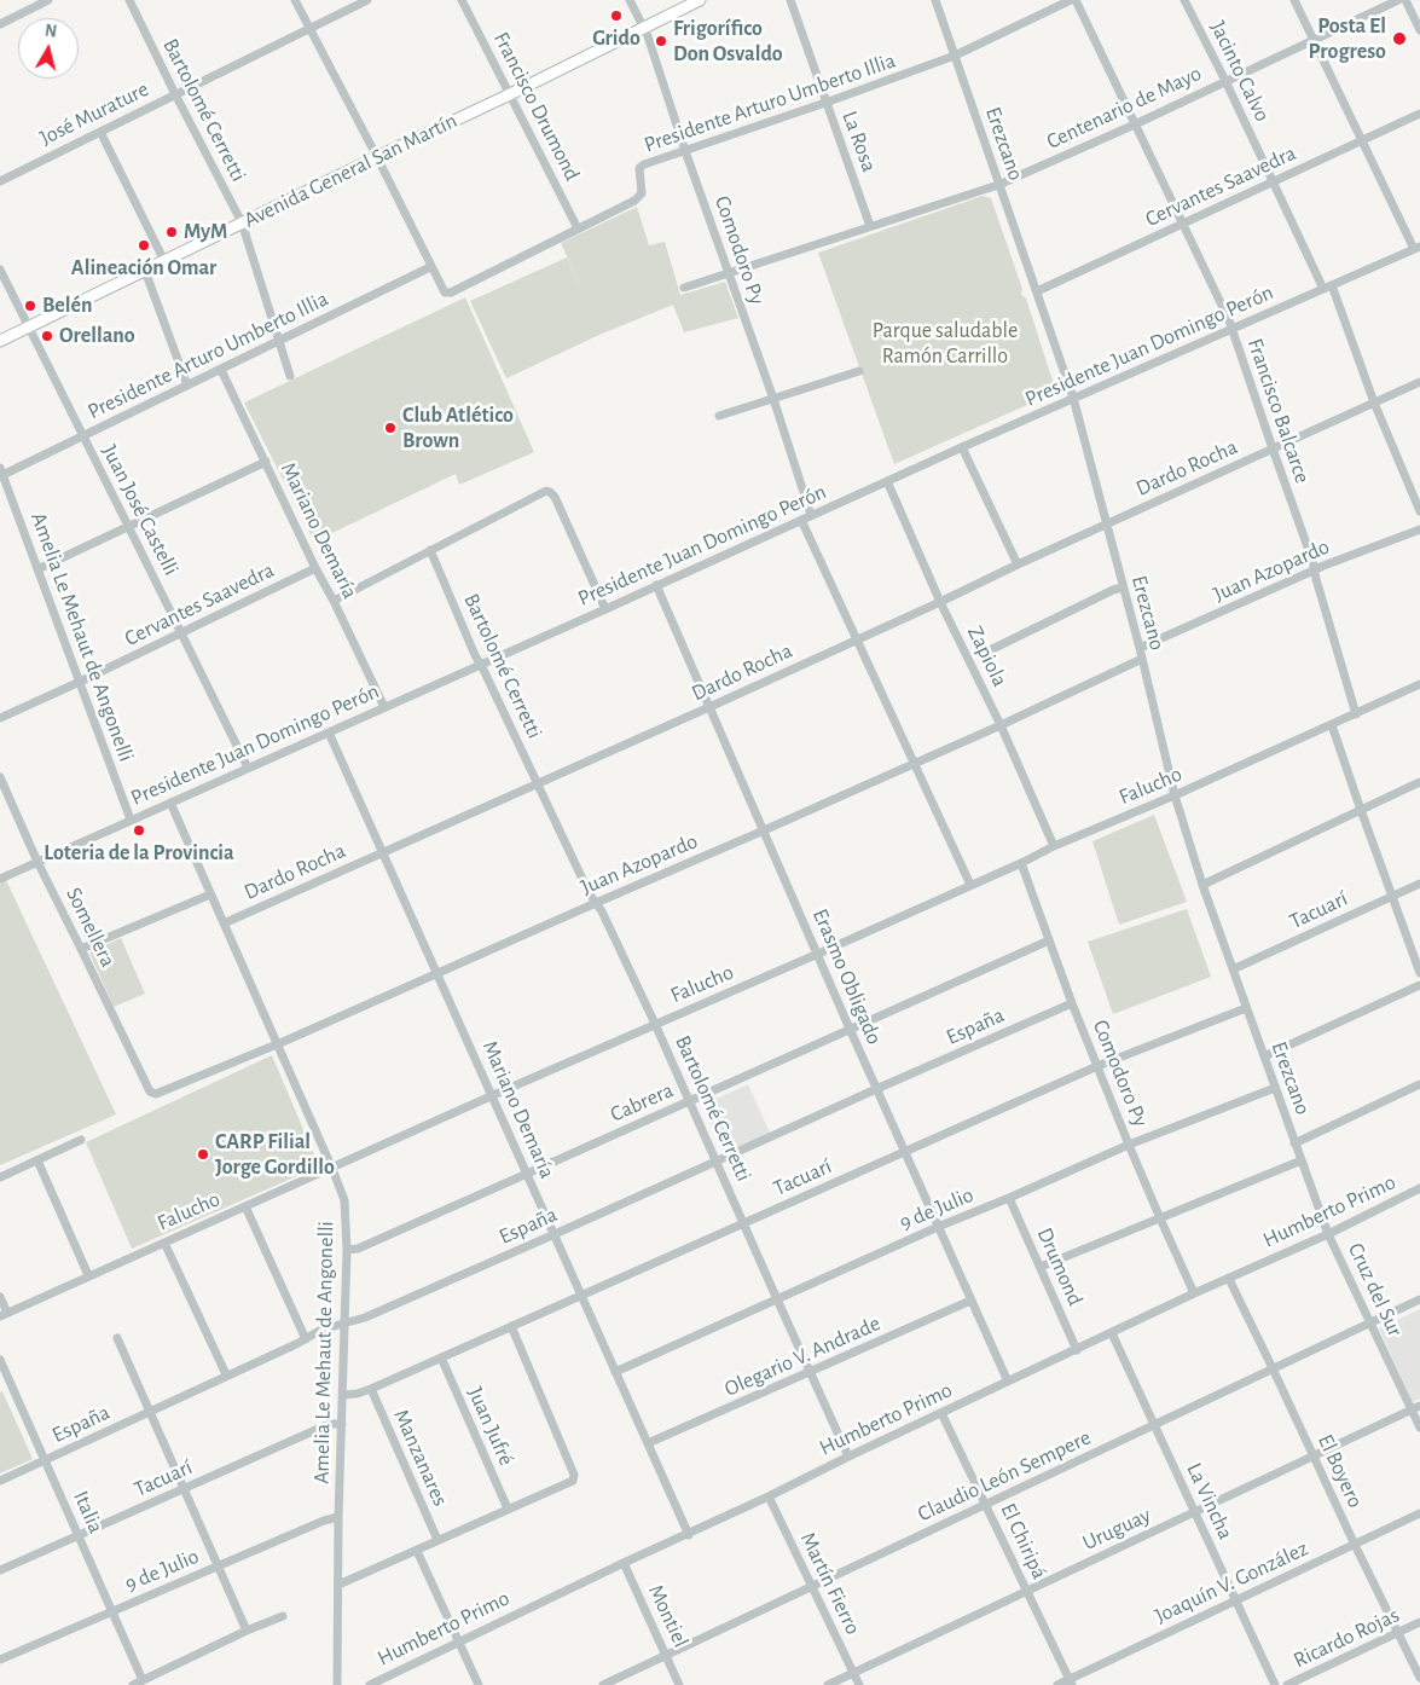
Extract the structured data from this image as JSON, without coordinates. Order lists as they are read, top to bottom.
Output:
{
  "streets": {
    "main road": ["Avenida General San Martín"],
    "street": [
      "Jacinto Calvo",
      "Presidente Arturo Umberto Illia",
      "Francisco Drumond",
      "Centenario de Mayo",
      "Bartolomé Cerretti",
      "José Murature",
      "La Rosa",
      "Erezcano",
      "Cervantes Saavedra",
      "Comodoro Py",
      "Presidente Juan Domingo Perón",
      "Francisco Balcarce",
      "Dardo Rocha",
      "Juan José Castelli",
      "Mariano Demaría",
      "Juan Azopardo",
      "Amelia Le Mehaut de Angonelli",
      "Zapiola",
      "Falucho",
      "Tacuarí",
      "Somellera",
      "Erasmo Obligado",
      "España",
      "Cabrera",
      "9 de Julio",
      "Humberto Primo",
      "Drumond",
      "Cruz del Sur",
      "Olegario V. Andrade",
      "Juan Jufré",
      "Manzanares",
      "El Boyero",
      "Claudio León Sempere",
      "La Vincha",
      "Italia",
      "Uruguay",
      "El Chiripá",
      "Joaquín V. González",
      "Martín Fierro",
      "Montiel",
      "Ricardo Rojas"
    ]
  },
  "crossings": [
    ["Jacinto Calvo", "Centenario de Mayo"],
    ["Jacinto Calvo", "Cervantes Saavedra"],
    ["Jacinto Calvo", "Presidente Juan Domingo Perón"],
    ["Jacinto Calvo", "Dardo Rocha"],
    ["Presidente Arturo Umberto Illia", "Francisco Drumond"],
    ["Presidente Arturo Umberto Illia", "Bartolomé Cerretti"],
    ["Presidente Arturo Umberto Illia", "La Rosa"],
    ["Presidente Arturo Umberto Illia", "Erezcano"],
    ["Presidente Arturo Umberto Illia", "Comodoro Py"],
    ["Presidente Arturo Umberto Illia", "Juan José Castelli"],
    ["Presidente Arturo Umberto Illia", "Mariano Demaría"],
    ["Presidente Arturo Umberto Illia", "Amelia Le Mehaut de Angonelli"],
    ["Francisco Drumond", "Avenida General San Martín"],
    ["Centenario de Mayo", "La Rosa"],
    ["Centenario de Mayo", "Erezcano"],
    ["Centenario de Mayo", "Comodoro Py"],
    ["Centenario de Mayo", "Francisco Balcarce"],
    ["Bartolomé Cerretti", "José Murature"],
    ["Bartolomé Cerretti", "Avenida General San Martín"],
    ["Bartolomé Cerretti", "Presidente Juan Domingo Perón"],
    ["Bartolomé Cerretti", "Dardo Rocha"],
    ["Bartolomé Cerretti", "Juan Azopardo"],
    ["Bartolomé Cerretti", "Falucho"],
    ["Bartolomé Cerretti", "Tacuarí"],
    ["Bartolomé Cerretti", "España"],
    ["Bartolomé Cerretti", "Cabrera"],
    ["Bartolomé Cerretti", "9 de Julio"],
    ["Bartolomé Cerretti", "Humberto Primo"],
    ["Bartolomé Cerretti", "Olegario V. Andrade"],
    ["Erezcano", "Cervantes Saavedra"],
    ["Erezcano", "Presidente Juan Domingo Perón"],
    ["Erezcano", "Dardo Rocha"],
    ["Erezcano", "Juan Azopardo"],
    ["Erezcano", "Falucho"],
    ["Erezcano", "Tacuarí"],
    ["Erezcano", "9 de Julio"],
    ["Erezcano", "Humberto Primo"],
    ["Erezcano", "Cruz del Sur"],
    ["Avenida General San Martín", "Comodoro Py"],
    ["Avenida General San Martín", "Juan José Castelli"],
    ["Cervantes Saavedra", "Francisco Balcarce"],
    ["Cervantes Saavedra", "Juan José Castelli"],
    ["Cervantes Saavedra", "Mariano Demaría"],
    ["Cervantes Saavedra", "Amelia Le Mehaut de Angonelli"],
    ["Comodoro Py", "Presidente Juan Domingo Perón"],
    ["Comodoro Py", "Falucho"],
    ["Comodoro Py", "Tacuarí"],
    ["Comodoro Py", "España"],
    ["Comodoro Py", "Cabrera"],
    ["Comodoro Py", "9 de Julio"],
    ["Comodoro Py", "Humberto Primo"],
    ["Presidente Juan Domingo Perón", "Francisco Balcarce"],
    ["Presidente Juan Domingo Perón", "Juan José Castelli"],
    ["Presidente Juan Domingo Perón", "Mariano Demaría"],
    ["Presidente Juan Domingo Perón", "Amelia Le Mehaut de Angonelli"],
    ["Presidente Juan Domingo Perón", "Zapiola"],
    ["Presidente Juan Domingo Perón", "Somellera"],
    ["Presidente Juan Domingo Perón", "Erasmo Obligado"],
    ["Francisco Balcarce", "Dardo Rocha"],
    ["Francisco Balcarce", "Juan Azopardo"],
    ["Francisco Balcarce", "Falucho"],
    ["Dardo Rocha", "Mariano Demaría"],
    ["Dardo Rocha", "Amelia Le Mehaut de Angonelli"],
    ["Dardo Rocha", "Zapiola"],
    ["Dardo Rocha", "Erasmo Obligado"],
    ["Mariano Demaría", "Juan Azopardo"],
    ["Mariano Demaría", "Falucho"],
    ["Mariano Demaría", "Tacuarí"],
    ["Mariano Demaría", "España"],
    ["Mariano Demaría", "Cabrera"],
    ["Mariano Demaría", "9 de Julio"],
    ["Mariano Demaría", "Humberto Primo"],
    ["Mariano Demaría", "Olegario V. Andrade"],
    ["Juan Azopardo", "Amelia Le Mehaut de Angonelli"],
    ["Juan Azopardo", "Zapiola"],
    ["Juan Azopardo", "Somellera"],
    ["Juan Azopardo", "Erasmo Obligado"],
    ["Amelia Le Mehaut de Angonelli", "Falucho"],
    ["Amelia Le Mehaut de Angonelli", "Tacuarí"],
    ["Amelia Le Mehaut de Angonelli", "España"],
    ["Amelia Le Mehaut de Angonelli", "Cabrera"],
    ["Amelia Le Mehaut de Angonelli", "9 de Julio"],
    ["Zapiola", "Falucho"],
    ["Falucho", "Erasmo Obligado"],
    ["Tacuarí", "Erasmo Obligado"],
    ["Tacuarí", "Juan Jufré"],
    ["Tacuarí", "Manzanares"],
    ["Tacuarí", "Italia"],
    ["Erasmo Obligado", "España"],
    ["Erasmo Obligado", "Cabrera"],
    ["Erasmo Obligado", "9 de Julio"],
    ["Erasmo Obligado", "Humberto Primo"],
    ["Erasmo Obligado", "Olegario V. Andrade"],
    ["España", "Italia"],
    ["9 de Julio", "Drumond"],
    ["9 de Julio", "Italia"],
    ["Humberto Primo", "Drumond"],
    ["Humberto Primo", "Cruz del Sur"],
    ["Humberto Primo", "El Boyero"],
    ["Humberto Primo", "La Vincha"],
    ["Humberto Primo", "El Chiripá"],
    ["Humberto Primo", "Martín Fierro"],
    ["Humberto Primo", "Montiel"],
    ["Cruz del Sur", "Claudio León Sempere"],
    ["Cruz del Sur", "Uruguay"],
    ["El Boyero", "Claudio León Sempere"],
    ["El Boyero", "Uruguay"],
    ["El Boyero", "Joaquín V. González"],
    ["El Boyero", "Ricardo Rojas"],
    ["Claudio León Sempere", "La Vincha"],
    ["Claudio León Sempere", "El Chiripá"],
    ["Claudio León Sempere", "Martín Fierro"],
    ["Claudio León Sempere", "Montiel"],
    ["La Vincha", "Uruguay"],
    ["La Vincha", "Joaquín V. González"],
    ["Uruguay", "El Chiripá"],
    ["Uruguay", "Martín Fierro"],
    ["El Chiripá", "Joaquín V. González"]
  ],
  "parks": ["Parque saludable Ramón Carrillo"],
  "places": [
    "Grido",
    "Posta El Progreso",
    "Frigorífico Don Osvaldo",
    "MyM",
    "Alineación Omar",
    "Belén",
    "Orellano",
    "Club Atlético Brown",
    "Loteria de la Provincia",
    "CARP Filial Jorge Gordillo"
  ],
  "north": "top"
}
